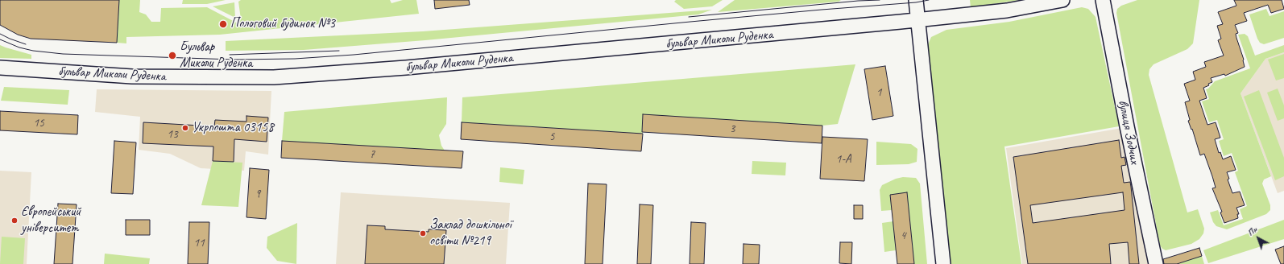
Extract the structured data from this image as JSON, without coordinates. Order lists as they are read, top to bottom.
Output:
{
  "streets": {
    "street": ["бульвар Миколи Руденка", "вулиця Зодчих"]
  },
  "places": [
    "Пологовий будинок №3",
    "Бульвар Миколи Руденка",
    "Укрпошта 03158",
    "Європейський університет",
    "Заклад дошкільної освіти №219"
  ],
  "house_numbers": [
    "1",
    "15",
    "3",
    "13",
    "5",
    "7",
    "1-А",
    "9",
    "4",
    "11"
  ],
  "north": "top left"
}
